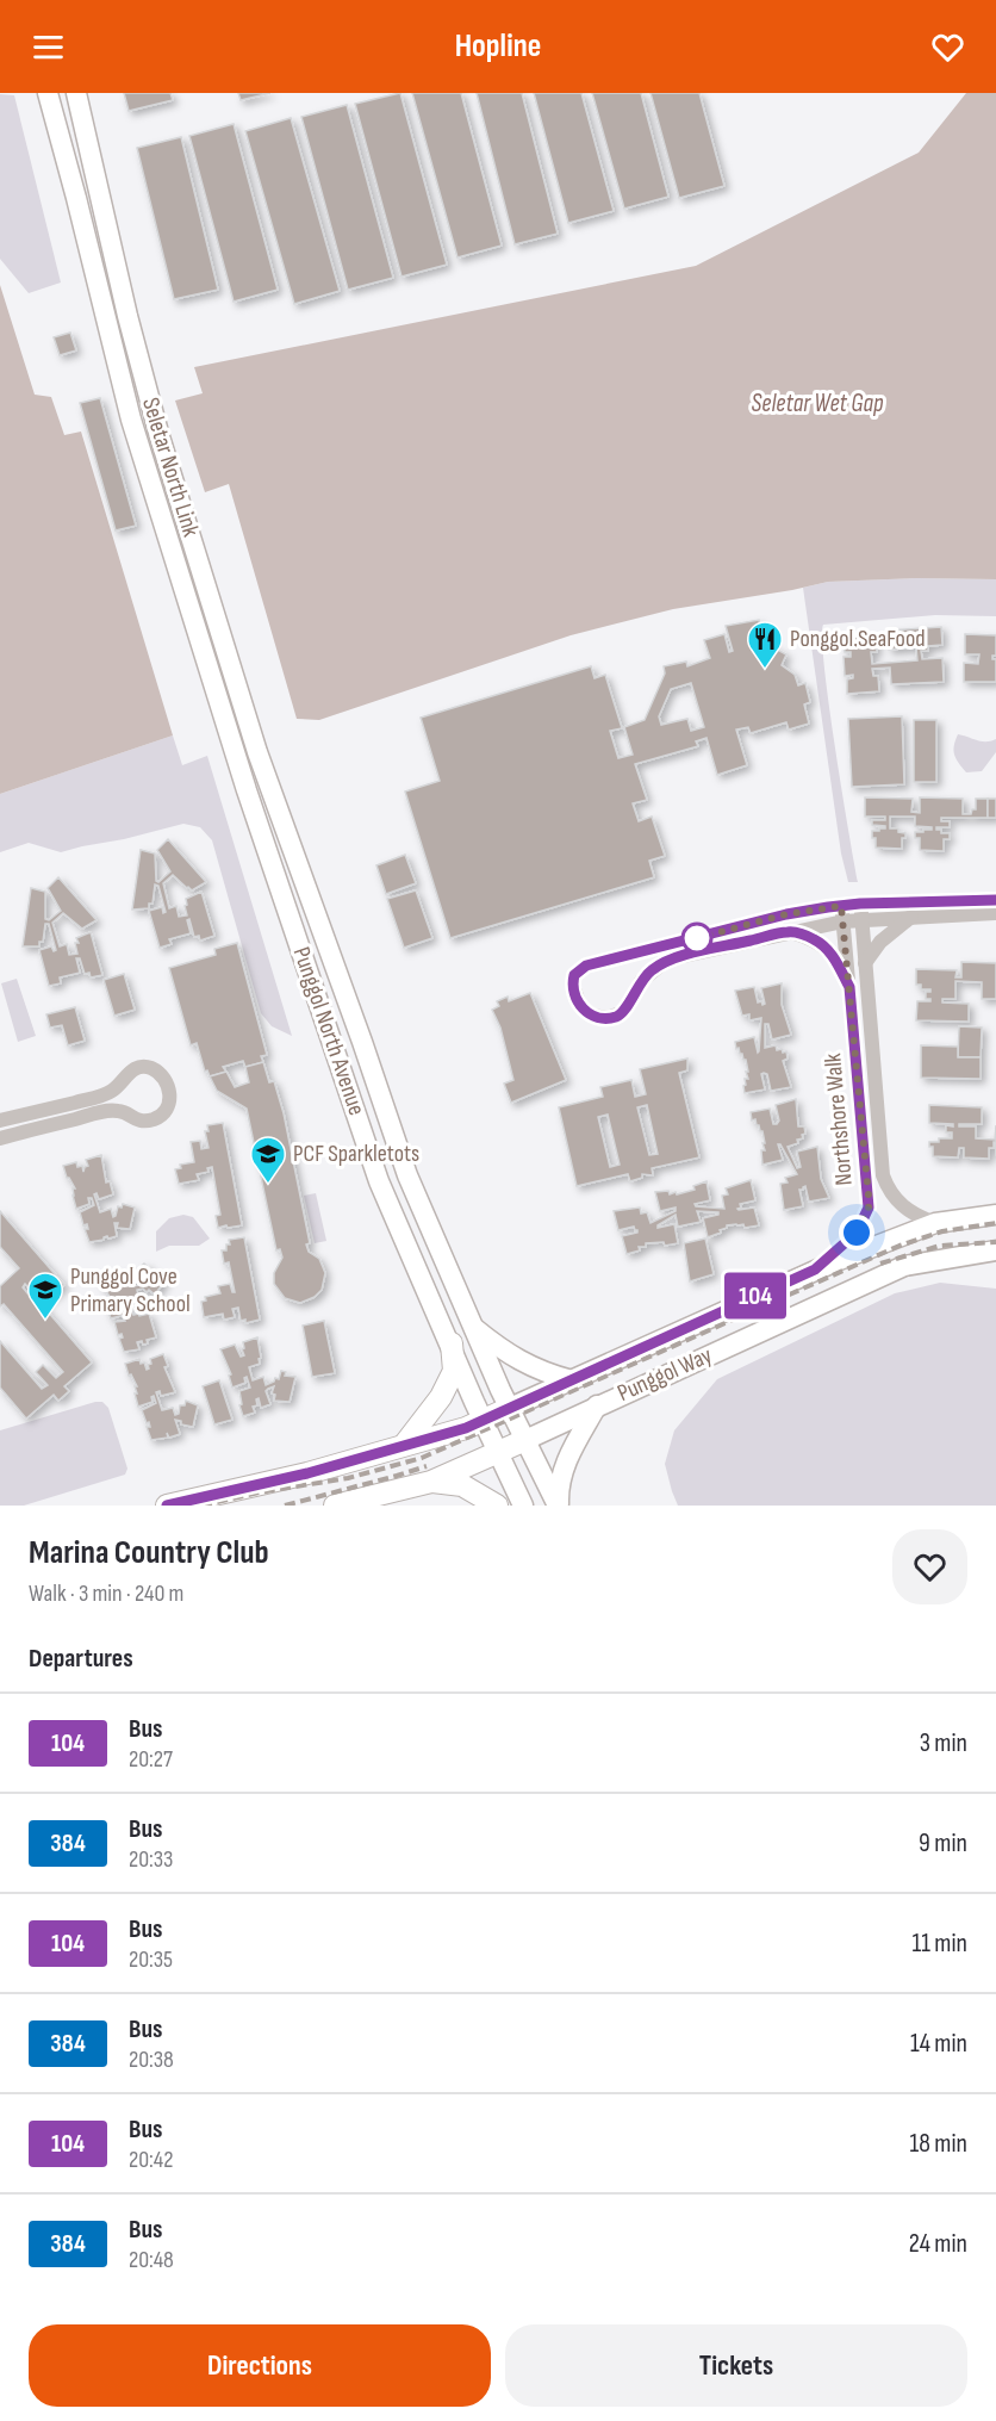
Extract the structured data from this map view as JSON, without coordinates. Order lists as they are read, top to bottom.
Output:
{
  "streets": {
    "main road": ["Seletar North Link", "Punggol North Avenue", "Punggol Way"],
    "street": ["Northshore Walk"]
  },
  "crossings": [
    ["Seletar North Link", "Punggol North Avenue"],
    ["Punggol North Avenue", "Punggol Way"],
    ["Northshore Walk", "Punggol Way"]
  ],
  "water": ["Seletar Wet Gap"],
  "places": {
    "restaurant": ["Ponggol.SeaFood"],
    "school or university": ["PCF Sparkletots", "Punggol Cove Primary School"]
  },
  "lines": ["bus line 104"],
  "page": {
    "header": "Hopline",
    "on_map": "104",
    "heading": [
      ["Marina Country Club", "Walk · 3 min · 240 m"],
      "Departures"
    ],
    "list": [
      {
        "mark": "104",
        "name": "Bus",
        "note": "20:27",
        "value": "3 min"
      },
      {
        "mark": "384",
        "name": "Bus",
        "note": "20:33",
        "value": "9 min"
      },
      {
        "mark": "104",
        "name": "Bus",
        "note": "20:35",
        "value": "11 min"
      },
      {
        "mark": "384",
        "name": "Bus",
        "note": "20:38",
        "value": "14 min"
      },
      {
        "mark": "104",
        "name": "Bus",
        "note": "20:42",
        "value": "18 min"
      },
      {
        "mark": "384",
        "name": "Bus",
        "note": "20:48",
        "value": "24 min"
      }
    ],
    "buttons": ["Directions", "Tickets"]
  }
}
